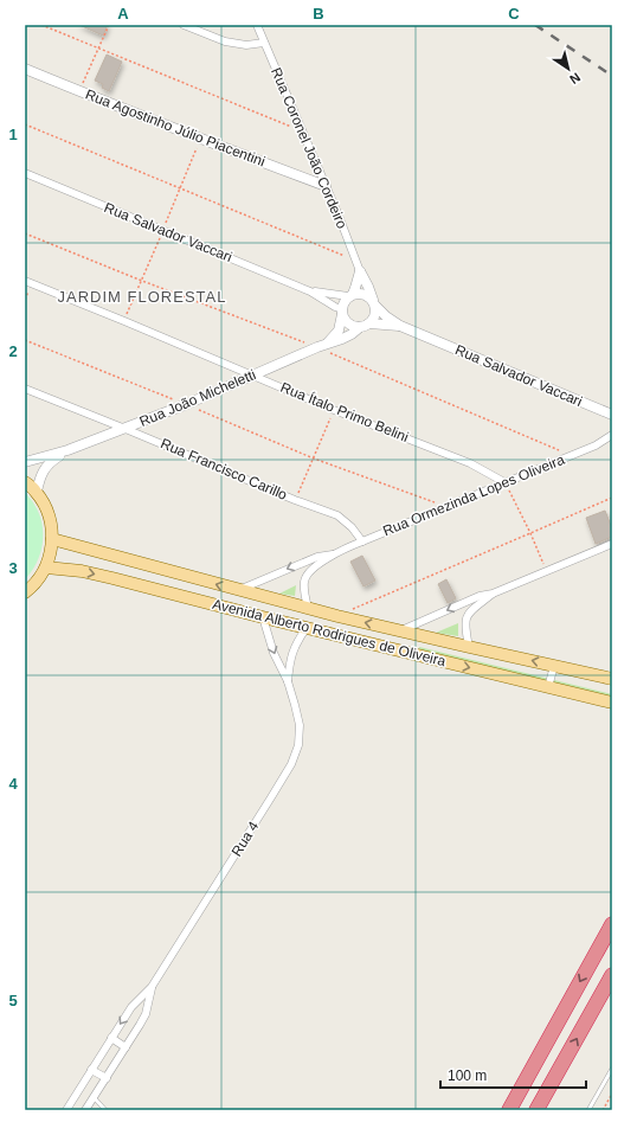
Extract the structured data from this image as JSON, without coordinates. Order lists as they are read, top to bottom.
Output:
{
  "streets": {
    "main road": ["Avenida Alberto Rodrigues de Oliveira"],
    "street": [
      "Rua Agostinho Júlio Piacentini",
      "Rua Coronel João Cordeiro",
      "Rua Salvador Vaccari",
      "Rua João Micheletti",
      "Rua Ítalo Primo Belini",
      "Rua Francisco Carillo",
      "Rua Ormezinda Lopes Oliveira",
      "Rua 4"
    ]
  },
  "crossings": [
    ["Rua Agostinho Júlio Piacentini", "Rua Coronel João Cordeiro"],
    ["Rua Coronel João Cordeiro", "Rua Salvador Vaccari"],
    ["Rua Coronel João Cordeiro", "Rua João Micheletti"],
    ["Rua Salvador Vaccari", "Rua João Micheletti"],
    ["Rua João Micheletti", "Rua Ítalo Primo Belini"],
    ["Rua João Micheletti", "Rua Francisco Carillo"],
    ["Rua Ítalo Primo Belini", "Rua Ormezinda Lopes Oliveira"],
    ["Rua Francisco Carillo", "Rua Ormezinda Lopes Oliveira"],
    ["Rua Ormezinda Lopes Oliveira", "Avenida Alberto Rodrigues de Oliveira"],
    ["Avenida Alberto Rodrigues de Oliveira", "Rua 4"]
  ],
  "districts": ["JARDIM FLORESTAL"],
  "scale_bar": "100 m",
  "north": "bottom right",
  "grid": {
    "columns": ["A", "B", "C"],
    "rows": [
      "1",
      "2",
      "3",
      "4",
      "5"
    ]
  }
}
